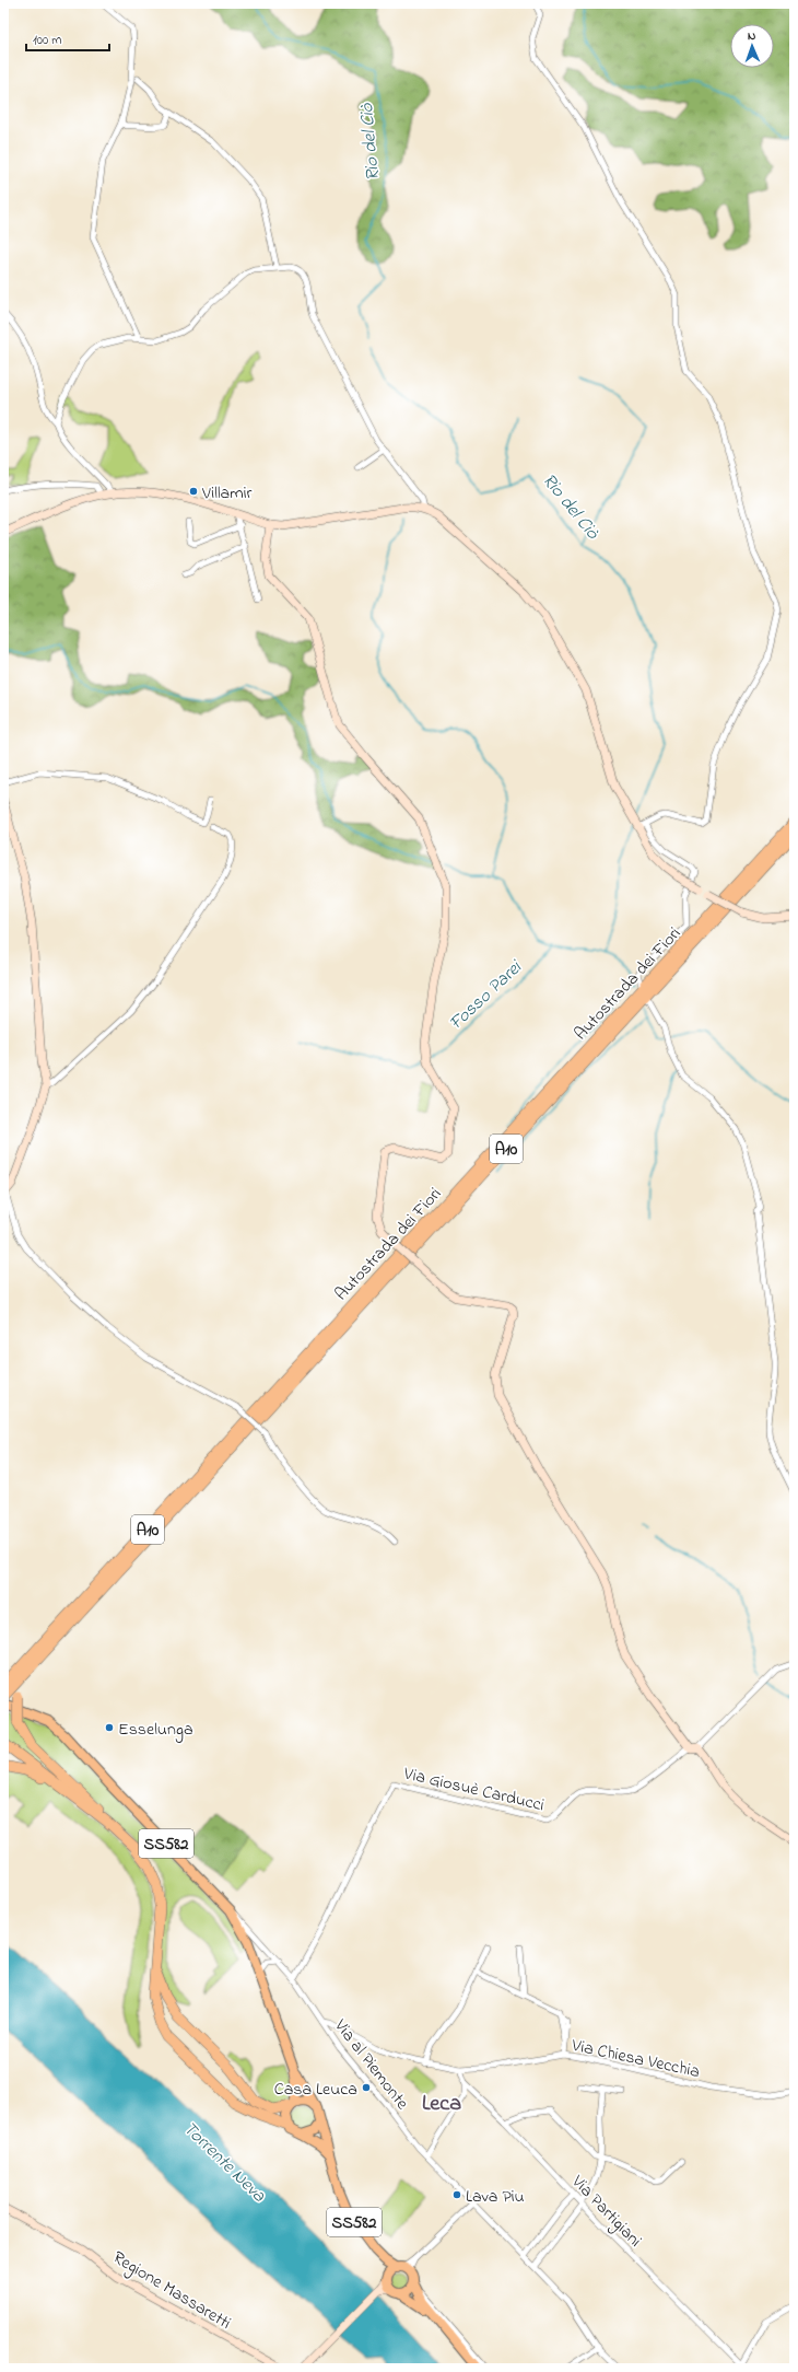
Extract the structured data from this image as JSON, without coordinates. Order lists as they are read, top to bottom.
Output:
{
  "streets": {
    "highway": ["Autostrada dei Fiori", "A10"],
    "main road": ["SS582"],
    "street": [
      "Via Giosuè Carducci",
      "Via Chiesa Vecchia",
      "Via al Piemonte",
      "Via Partigiani",
      "Regione Massaretti"
    ]
  },
  "crossings": [
    ["Via Giosuè Carducci", "Via al Piemonte"],
    ["SS582", "Via al Piemonte"],
    ["Via Chiesa Vecchia", "Via al Piemonte"]
  ],
  "districts": ["Leca"],
  "water": ["Rio del Ciò", "Fosso Parei", "Torrente Neva"],
  "places": [
    "Villamir",
    "Esselunga",
    "Casa Leuca",
    "Lava Piu"
  ],
  "scale_bar": "100 m",
  "north": "top"
}
